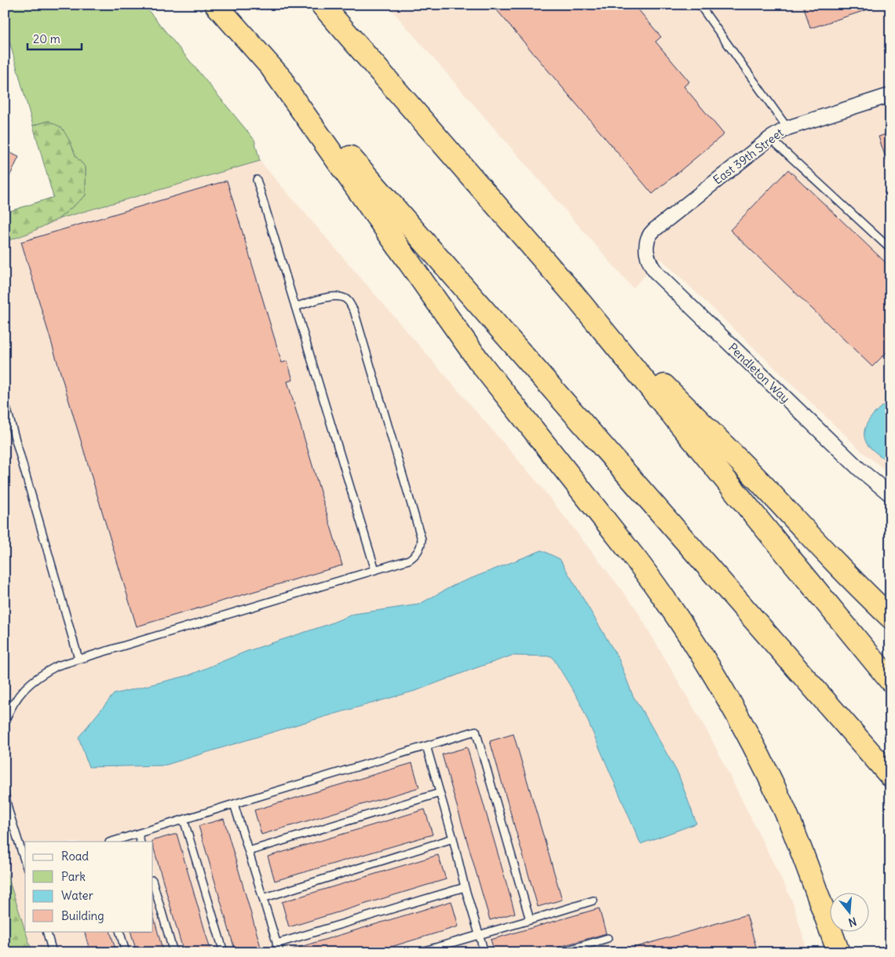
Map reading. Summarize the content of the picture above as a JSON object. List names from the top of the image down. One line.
{"streets":{"street":["East 39th Street","Pendleton Way"]},"crossings":[["East 39th Street","Pendleton Way"]],"legend":["Road","Park","Water","Building"],"scale_bar":"20 m","north":"bottom"}
